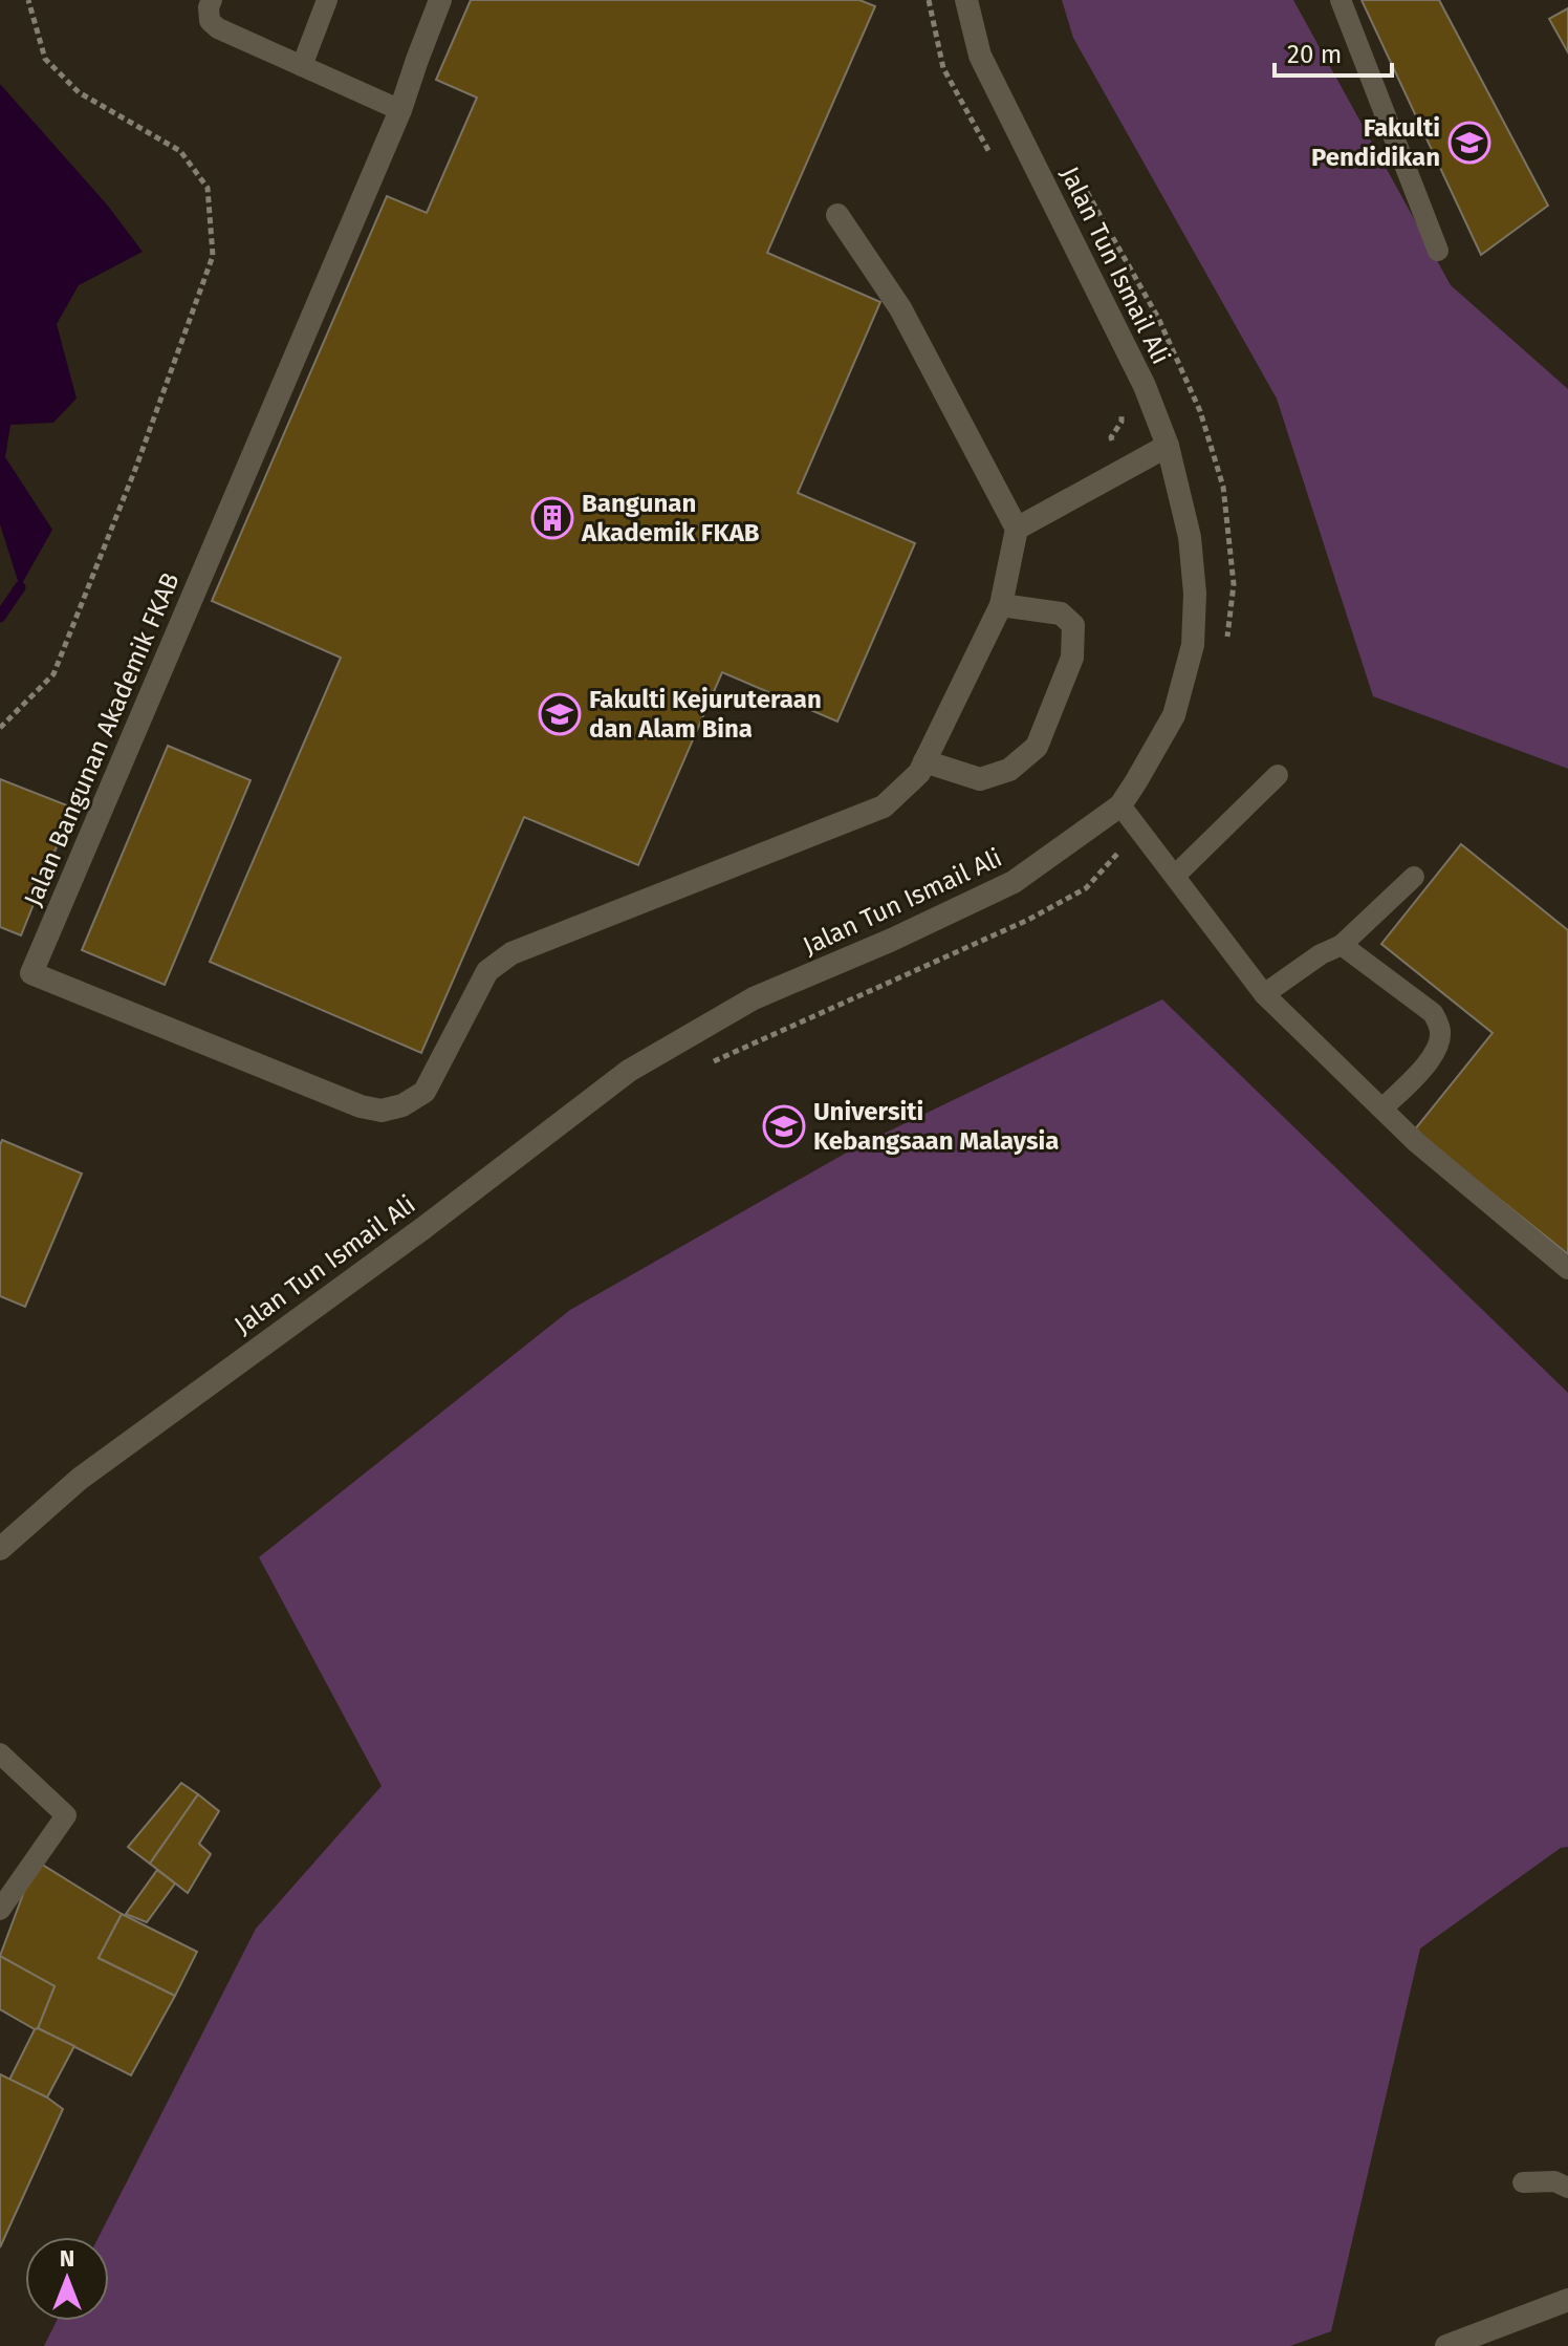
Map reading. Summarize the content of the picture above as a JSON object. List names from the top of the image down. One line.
{"streets":{"street":["Jalan Tun Ismail Ali","Jalan Bangunan Akademik FKAB"]},"places":{"school or university":["Fakulti Pendidikan","Fakulti Kejuruteraan dan Alam Bina","Universiti Kebangsaan Malaysia"],"building":["Bangunan Akademik FKAB"]},"scale_bar":"20 m","north":"top"}
